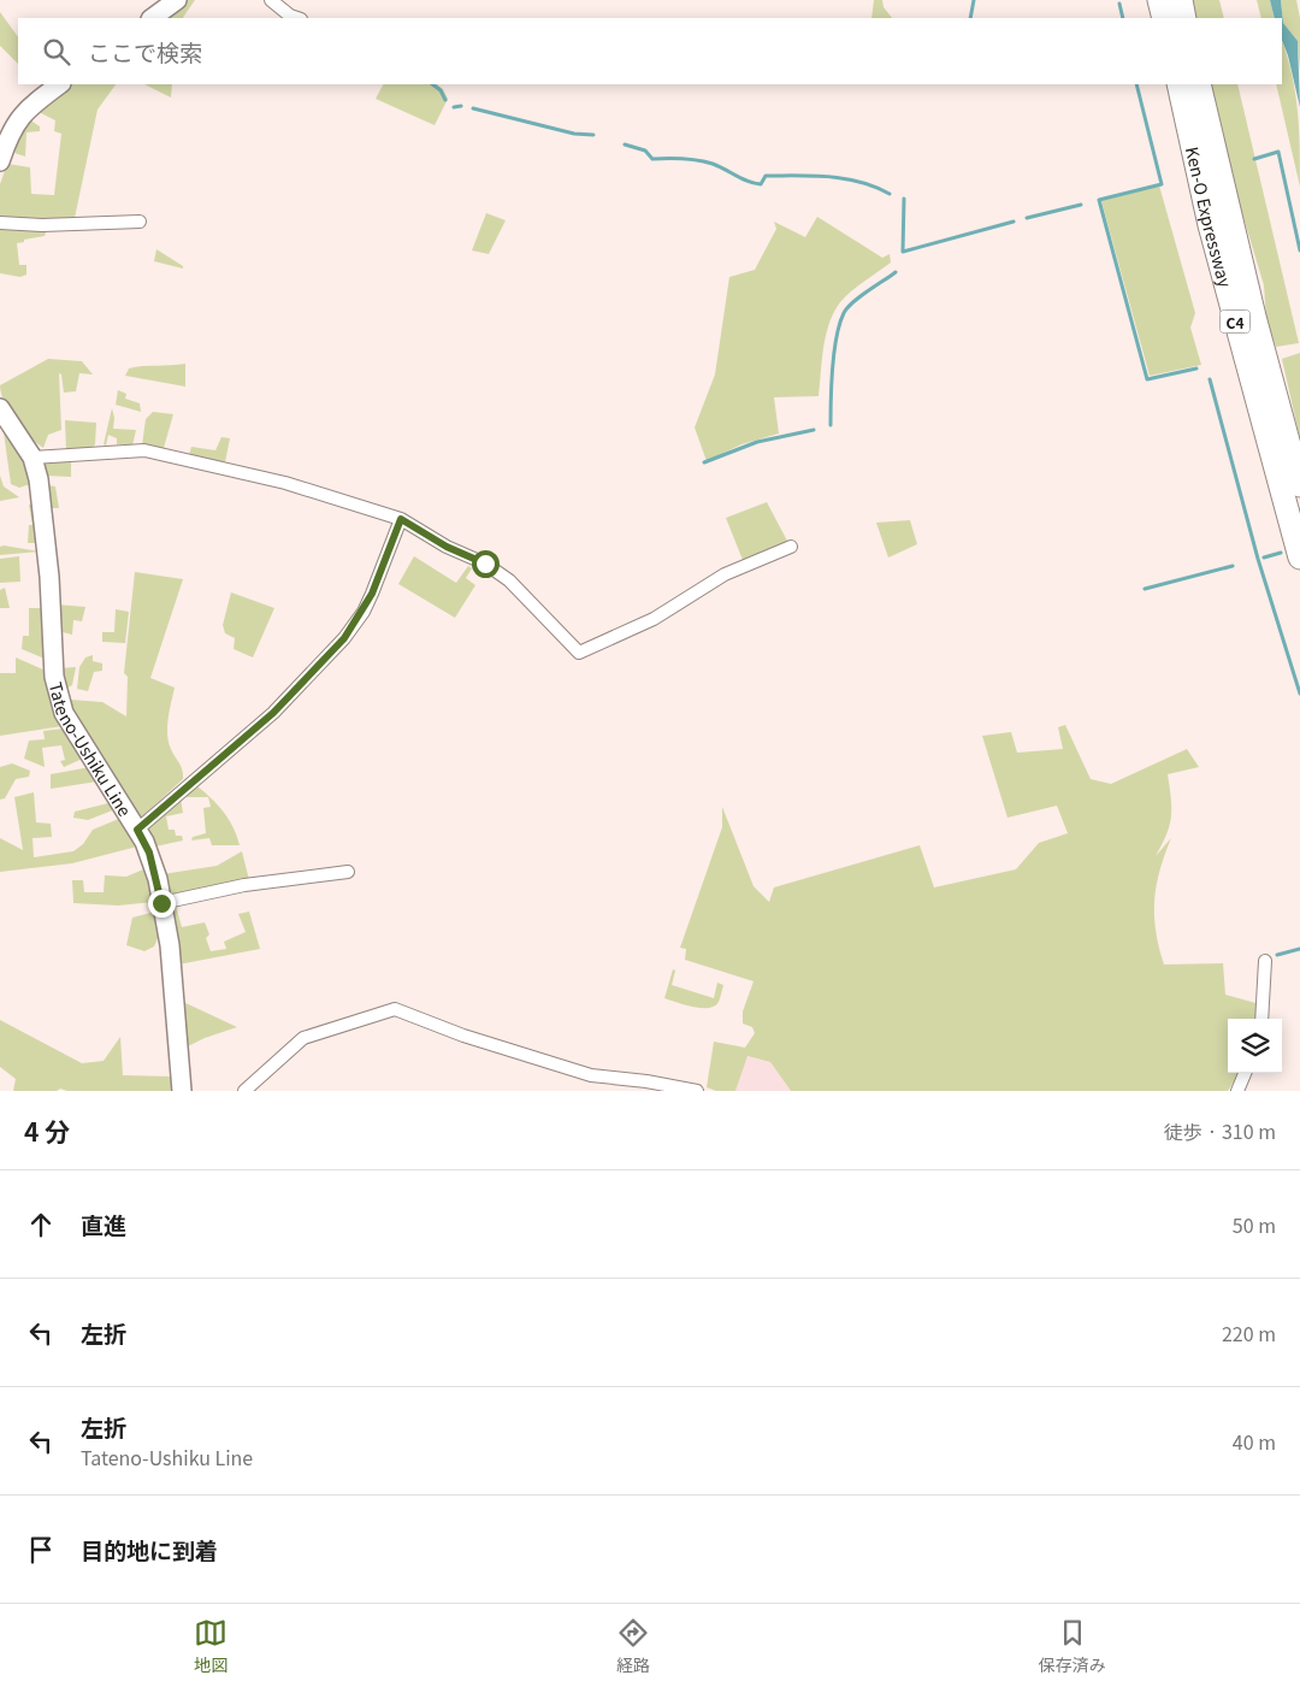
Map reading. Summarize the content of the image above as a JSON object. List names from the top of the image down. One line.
{"streets":{"highway":["Ken-O Expressway","C4"],"main road":["Tateno-Ushiku Line"]},"page":{"search":"ここで検索","heading":["4 分","徒歩 · 310 m"],"list":[["直進","50 m"],["左折","220 m"],["左折","Tateno-Ushiku Line","40 m"],"目的地に到着"],"nav":["地図","経路","保存済み"]}}
